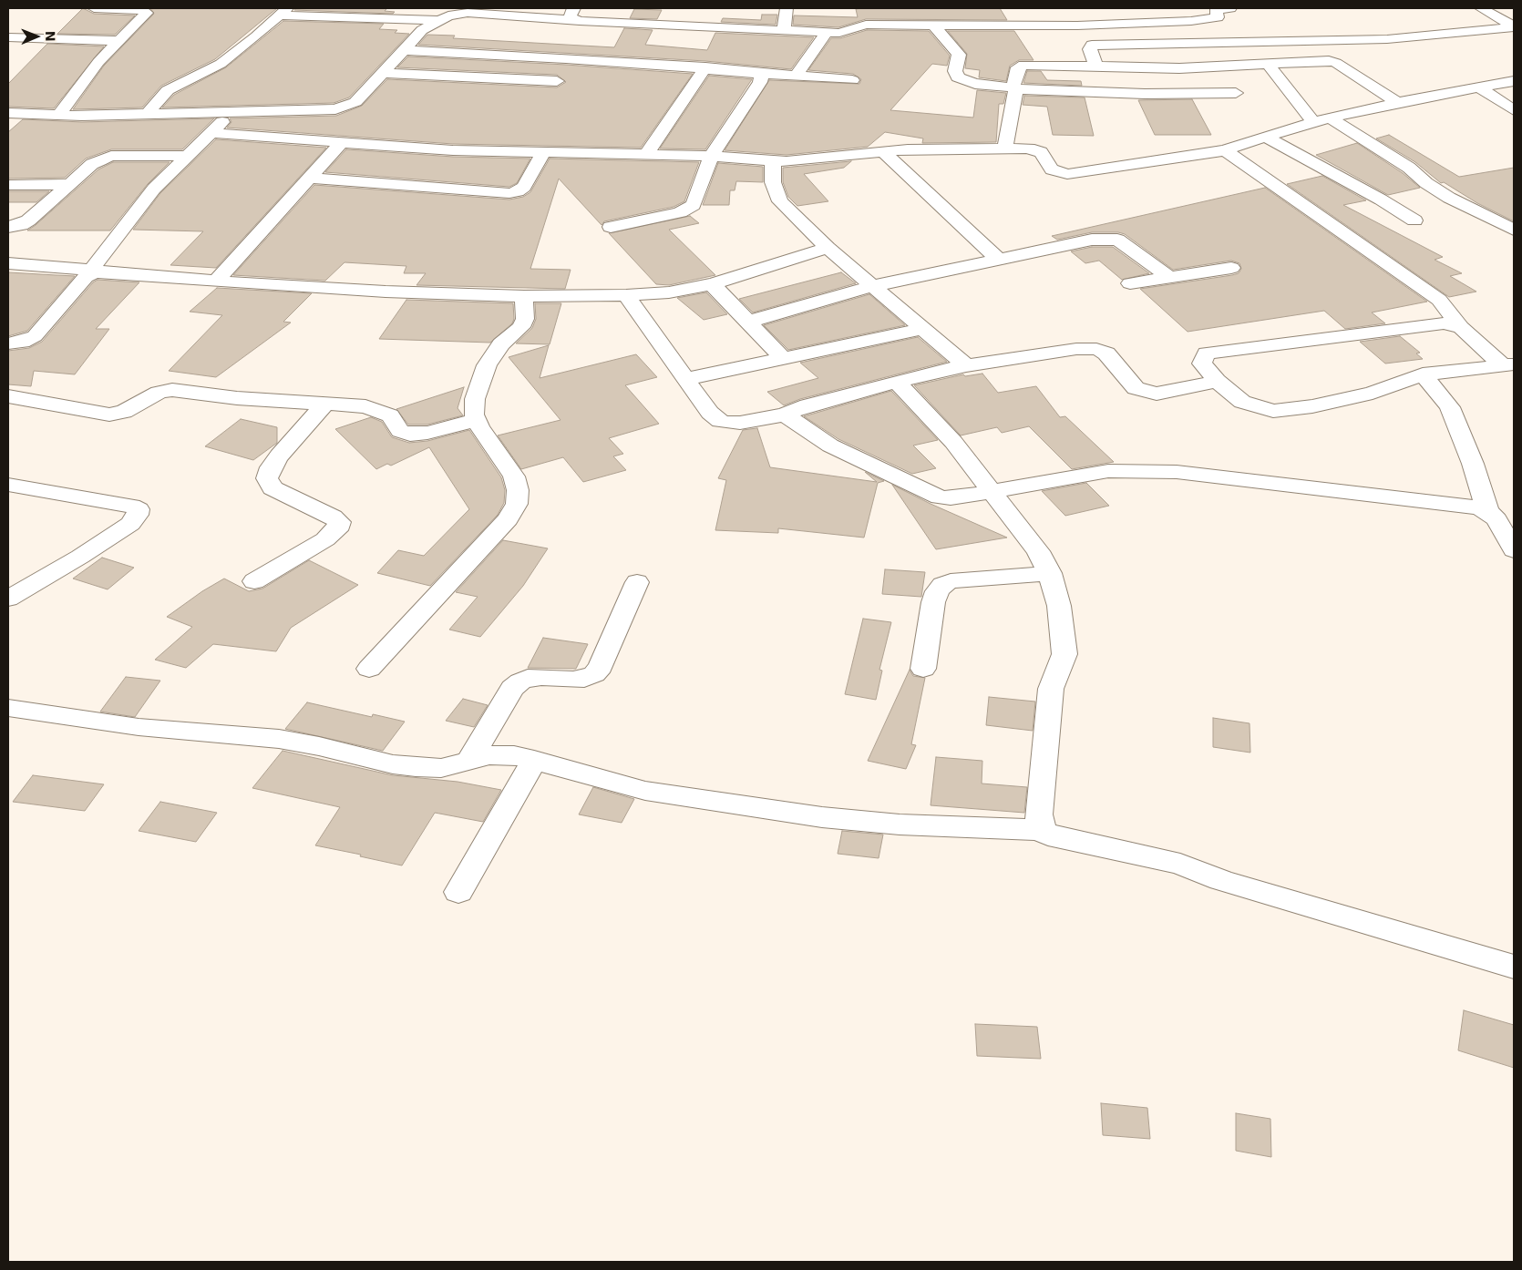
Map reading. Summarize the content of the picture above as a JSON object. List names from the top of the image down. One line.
{"north":"right"}
